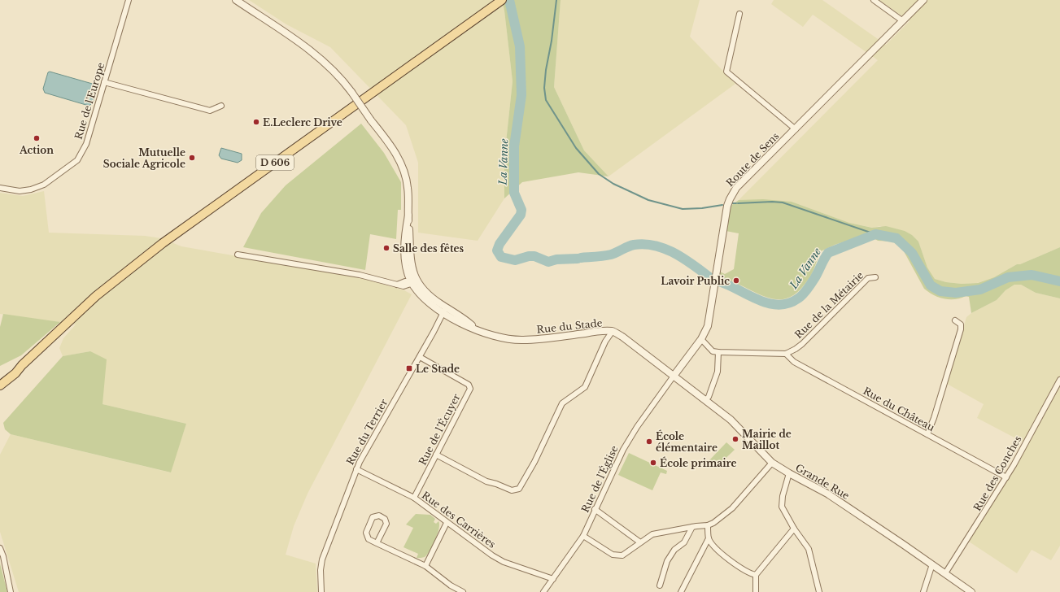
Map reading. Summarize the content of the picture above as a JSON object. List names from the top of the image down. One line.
{"streets":{"main road":["D 606"],"street":["Rue de l'Europe","Route de Sens","Rue de la Métairie","Rue du Stade","Rue du Château","Rue de l’Écuyer","Rue du Terrier","Rue des Conches","Rue de l'Église","Grande Rue","Rue des Carrières"]},"crossings":[["Route de Sens","Rue du Stade"],["Route de Sens","Rue de l'Église"],["Route de Sens","Grande Rue"],["Rue de la Métairie","Rue du Château"],["Rue du Stade","Rue du Terrier"],["Rue du Stade","Rue de l'Église"],["Rue du Stade","Grande Rue"],["Rue du Château","Rue des Conches"],["Rue de l’Écuyer","Rue du Terrier"],["Rue de l’Écuyer","Rue des Carrières"],["Rue du Terrier","Rue des Carrières"],["Rue des Conches","Grande Rue"],["Rue de l'Église","Grande Rue"],["Rue de l'Église","Rue des Carrières"]],"water":["La Vanne"],"places":{"other":["E.Leclerc Drive","Action","Mutuelle Sociale Agricole","Salle des fêtes","Lavoir Public","Mairie de Maillot","École élémentaire","École primaire"],"transit":["Le Stade"]}}
